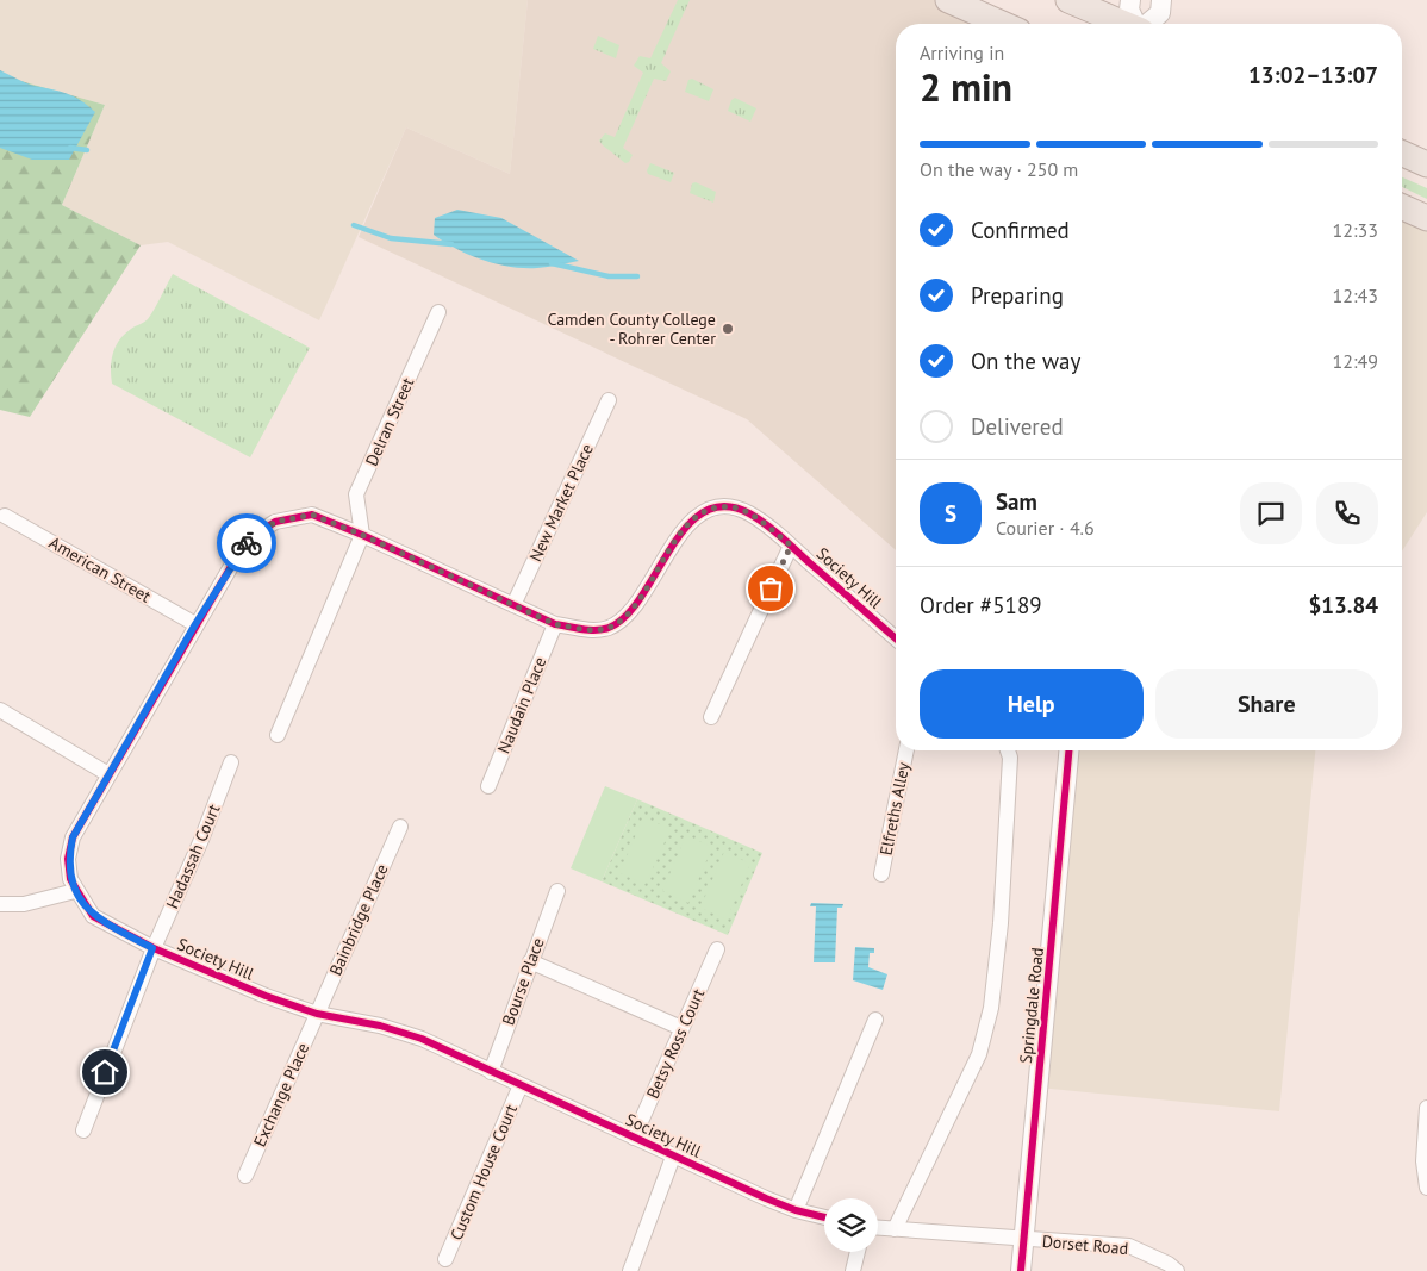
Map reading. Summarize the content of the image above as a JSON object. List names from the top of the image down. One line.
{"streets":{"main road":["Springdale Road"],"street":["Delran Street","New Market Place","American Street","Society Hill","Naudain Place","Elfreths Alley","Hadassah Court","Bainbridge Place","Bourse Place","Betsy Ross Court","Exchange Place","Custom House Court","Dorset Road"]},"crossings":[["Delran Street","Society Hill"],["New Market Place","Society Hill"],["American Street","Society Hill"],["Society Hill","Naudain Place"],["Society Hill","Hadassah Court"],["Society Hill","Bainbridge Place"],["Society Hill","Bourse Place"],["Society Hill","Betsy Ross Court"],["Society Hill","Exchange Place"],["Society Hill","Custom House Court"],["Bainbridge Place","Exchange Place"],["Springdale Road","Dorset Road"]],"places":["Camden County College - Rohrer Center"],"page":{"heading":["2 min","Arriving in","13:02–13:07"],"panel":["Sam","Courier · 4.6","Order #5189","$13.84"],"bar":"On the way · 250 m","list":[["Confirmed","12:33"],["Preparing","12:43"],["On the way","12:49"],"Delivered"],"round":"S","buttons":["Help","Share"]}}
